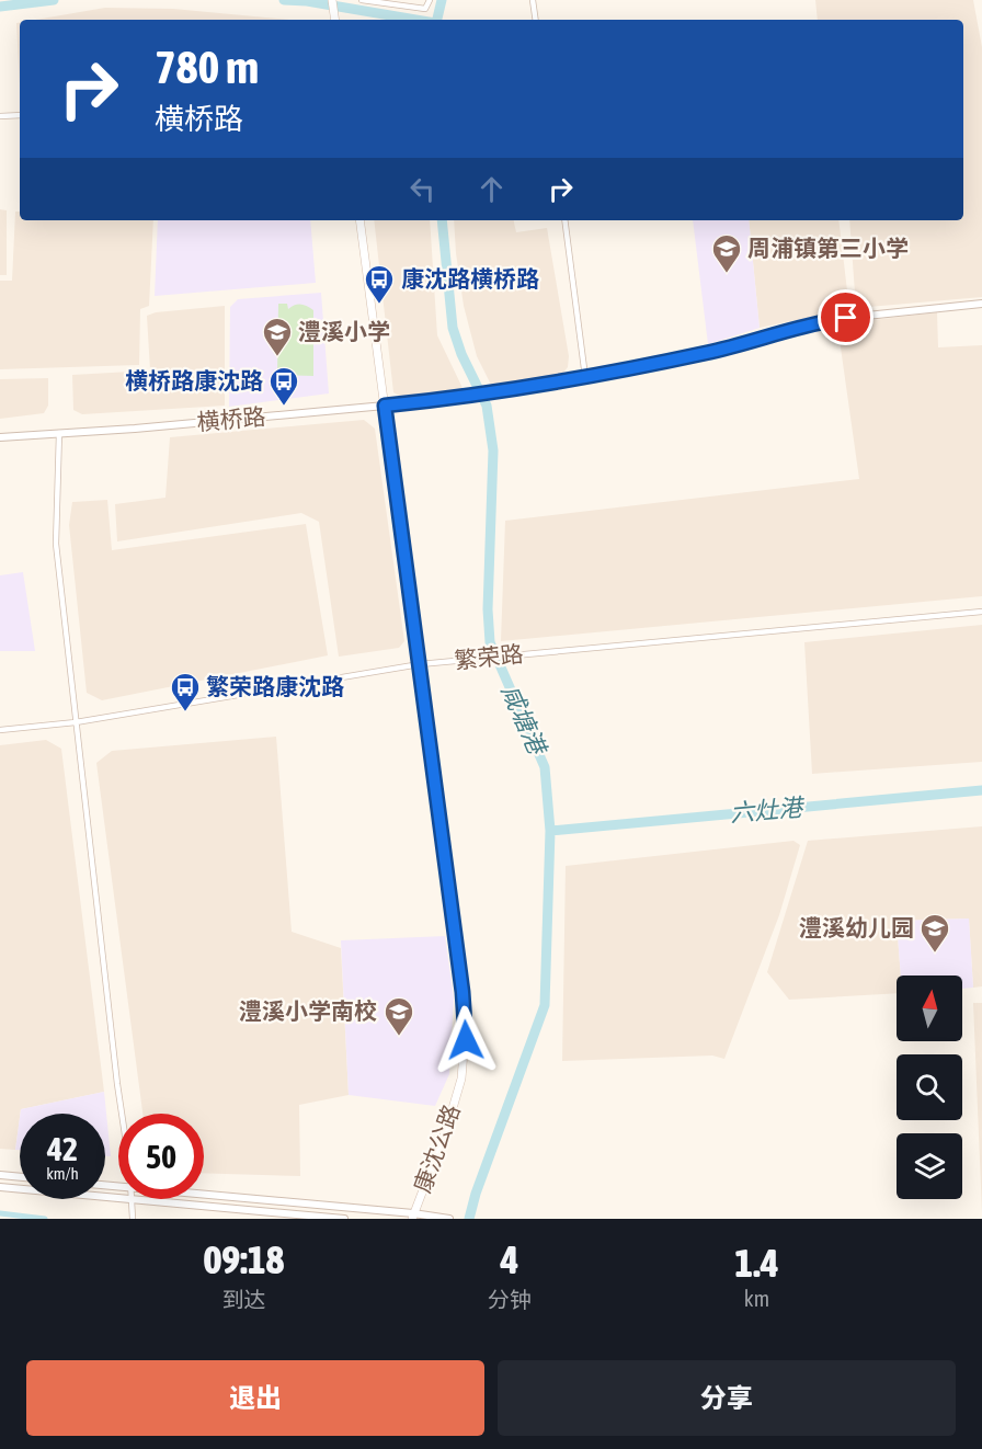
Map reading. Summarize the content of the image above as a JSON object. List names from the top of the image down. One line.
{"streets":{"main road":["康沈公路"],"street":["横桥路","繁荣路"]},"crossings":[["横桥路","康沈公路"],["繁荣路","康沈公路"]],"water":["咸塘港","六灶港"],"places":{"school or university":["周浦镇第三小学","澧溪小学","澧溪幼儿园","澧溪小学南校"],"bus stop":["康沈路横桥路","横桥路康沈路","繁荣路康沈路"]},"north":"top","page":{"turn":["780 m","横桥路"],"speed":"42 km/h","limit":"50","eta":["09:18","到达","4","分钟","1.4","km"],"buttons":["退出","分享"]}}
